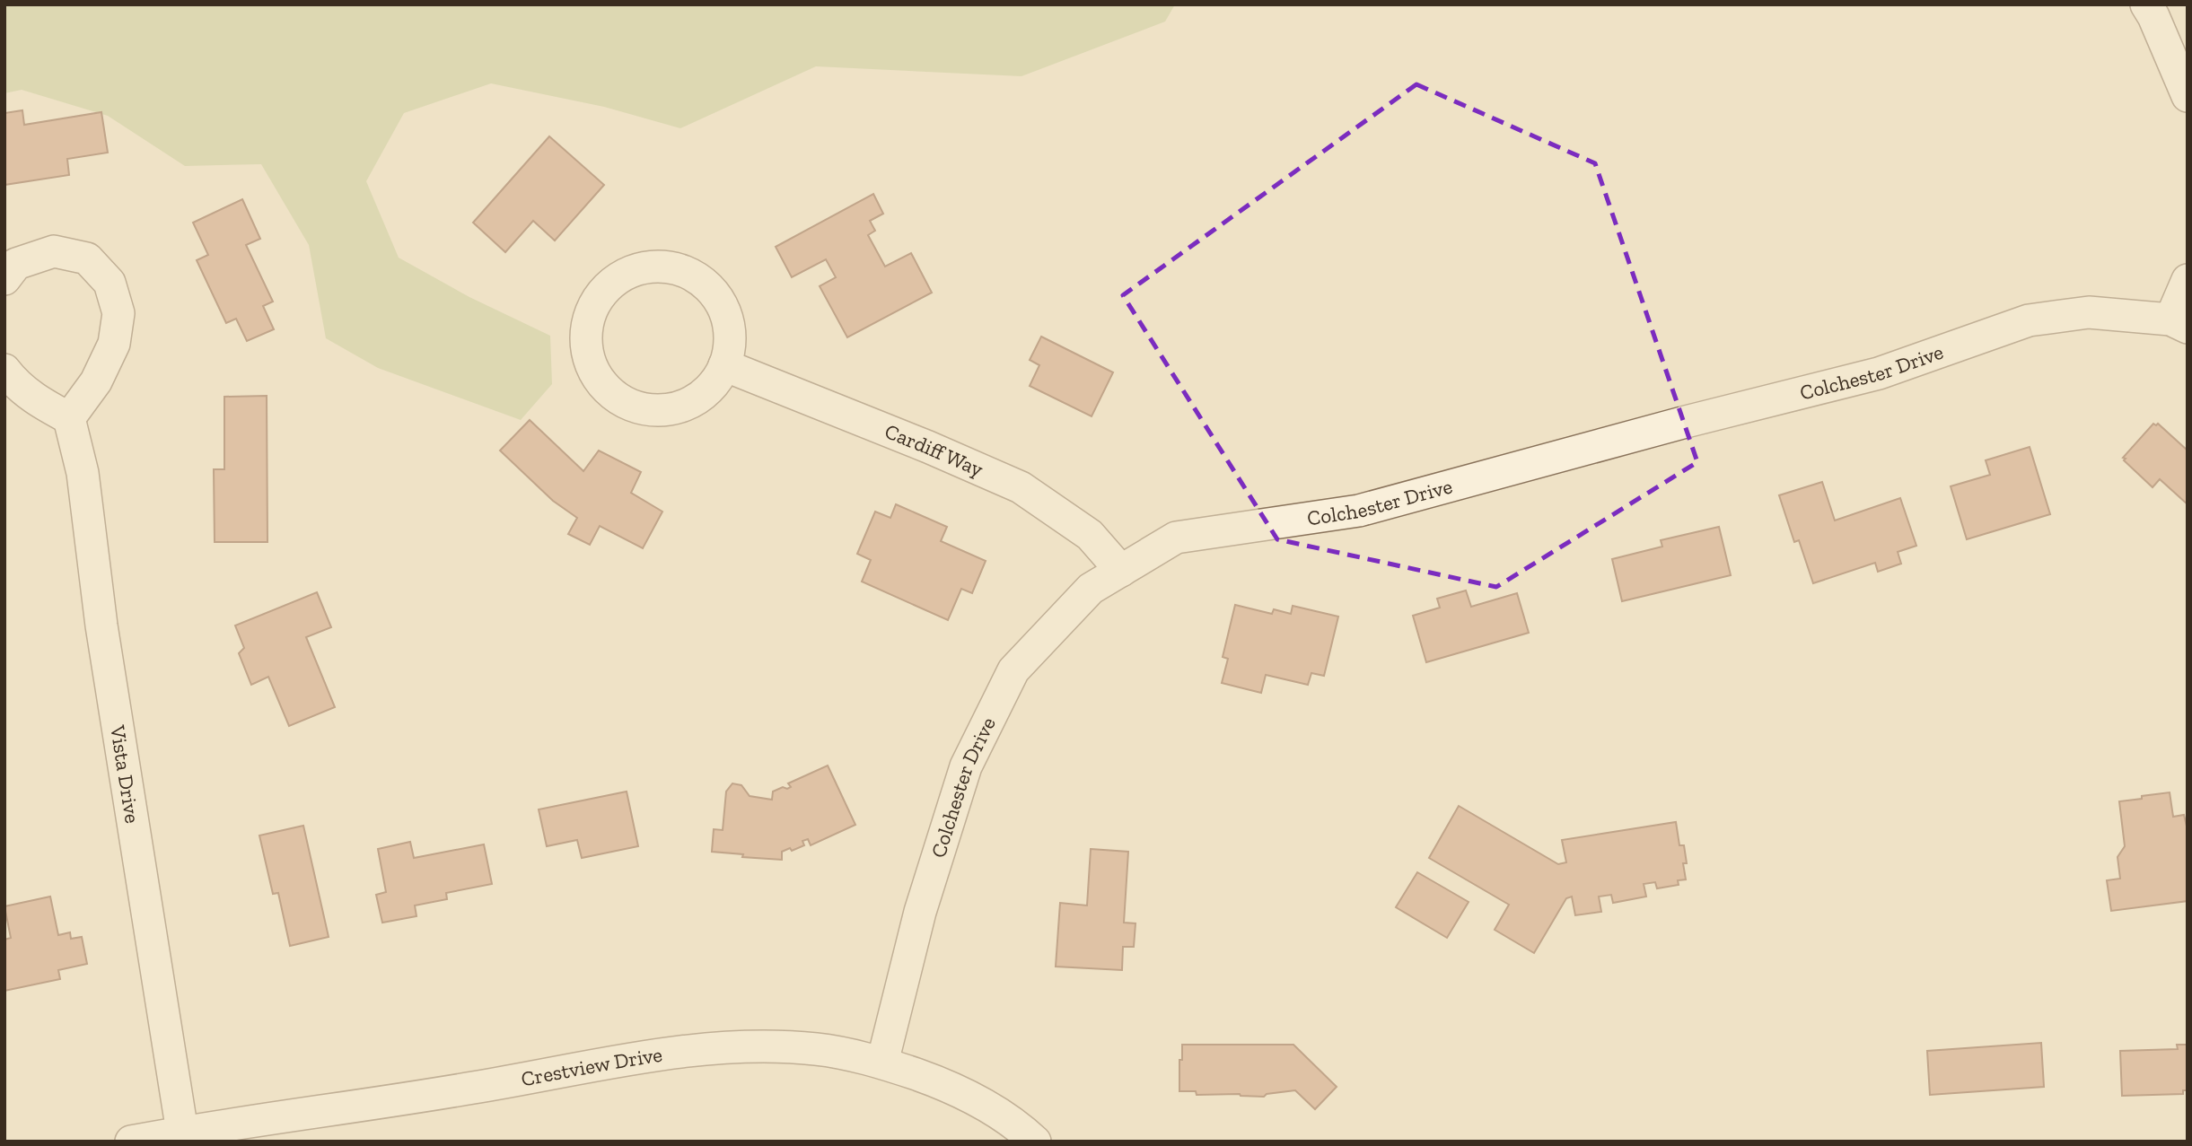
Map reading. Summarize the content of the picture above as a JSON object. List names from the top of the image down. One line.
{"streets":{"street":["Colchester Drive","Cardiff Way","Vista Drive","Crestview Drive"]},"crossings":[["Colchester Drive","Cardiff Way"],["Colchester Drive","Crestview Drive"],["Vista Drive","Crestview Drive"]]}
